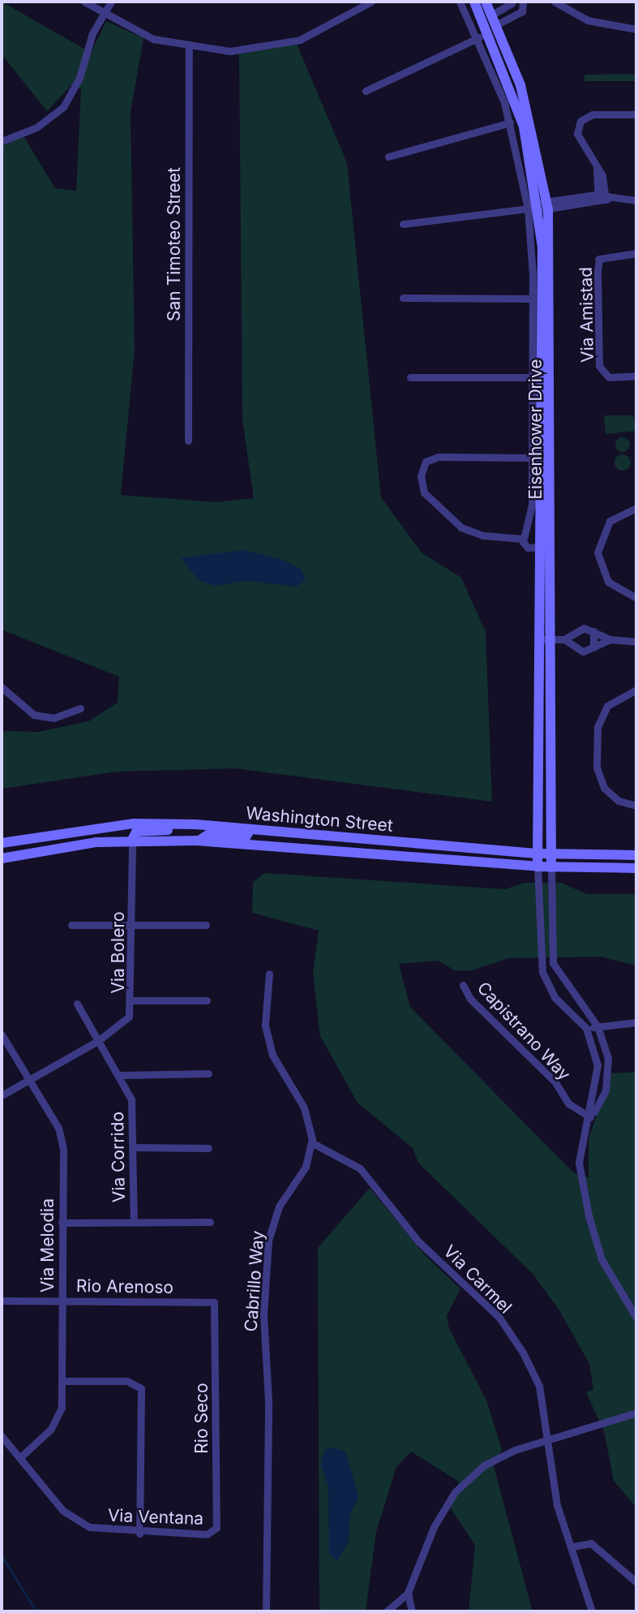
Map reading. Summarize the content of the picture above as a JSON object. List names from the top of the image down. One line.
{"streets":{"main road":["Eisenhower Drive","Washington Street"],"street":["San Timoteo Street","Via Amistad","Via Bolero","Capistrano Way","Via Corrido","Via Melodia","Via Carmel","Cabrillo Way","Rio Arenoso","Rio Seco","Via Ventana"]},"crossings":[["Eisenhower Drive","Washington Street"],["Washington Street","Via Bolero"],["Via Bolero","Via Corrido"],["Via Bolero","Via Melodia"],["Via Melodia","Rio Arenoso"],["Via Melodia","Via Ventana"],["Via Carmel","Cabrillo Way"],["Rio Arenoso","Rio Seco"],["Rio Seco","Via Ventana"]]}
